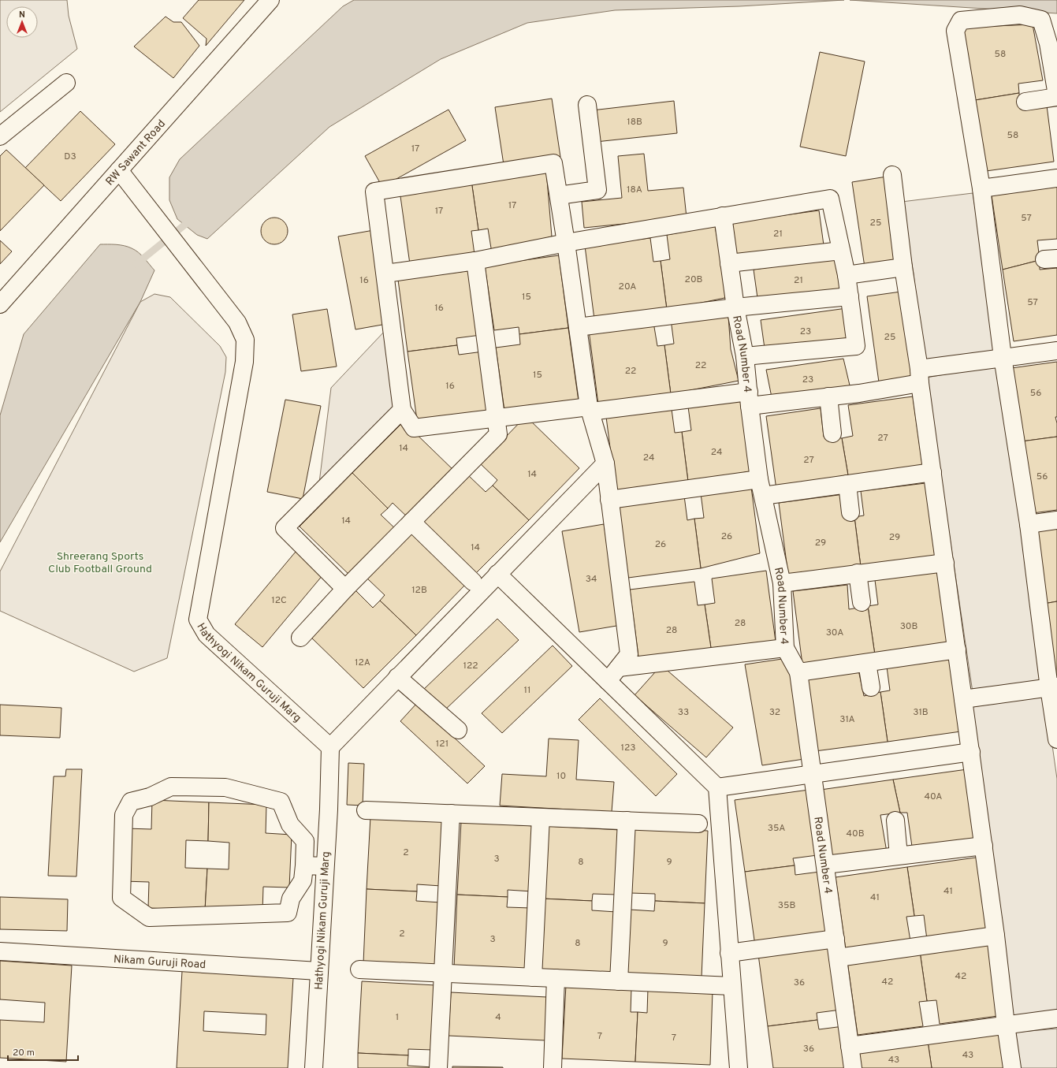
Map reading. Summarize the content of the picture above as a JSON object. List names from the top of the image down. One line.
{"streets":{"street":["RW Sawant Road","Road Number 4","Hathyogi Nikam Guruji Marg","Nikam Guruji Road"]},"crossings":[["RW Sawant Road","Hathyogi Nikam Guruji Marg"],["Hathyogi Nikam Guruji Marg","Nikam Guruji Road"]],"parks":["Shreerang Sports Club Football Ground"],"house_numbers":["58","18B","58","17","D3","18A","17","17","57","25","21","20B","16","21","20A","15","57","16","23","25","22","22","15","23","16","56","27","14","24","24","27","14","56","14","26","29","29","26","14","34","12B","12C","28","30B","28","30A","12A","122","11","33","32","31B","31A","121","123","10","40A","35A","40B","2","3","8","9","41","41","35B","2","3","8","9","42","42","36","1","4","7","7","36","43","43"],"scale_bar":"20 m","north":"top"}
